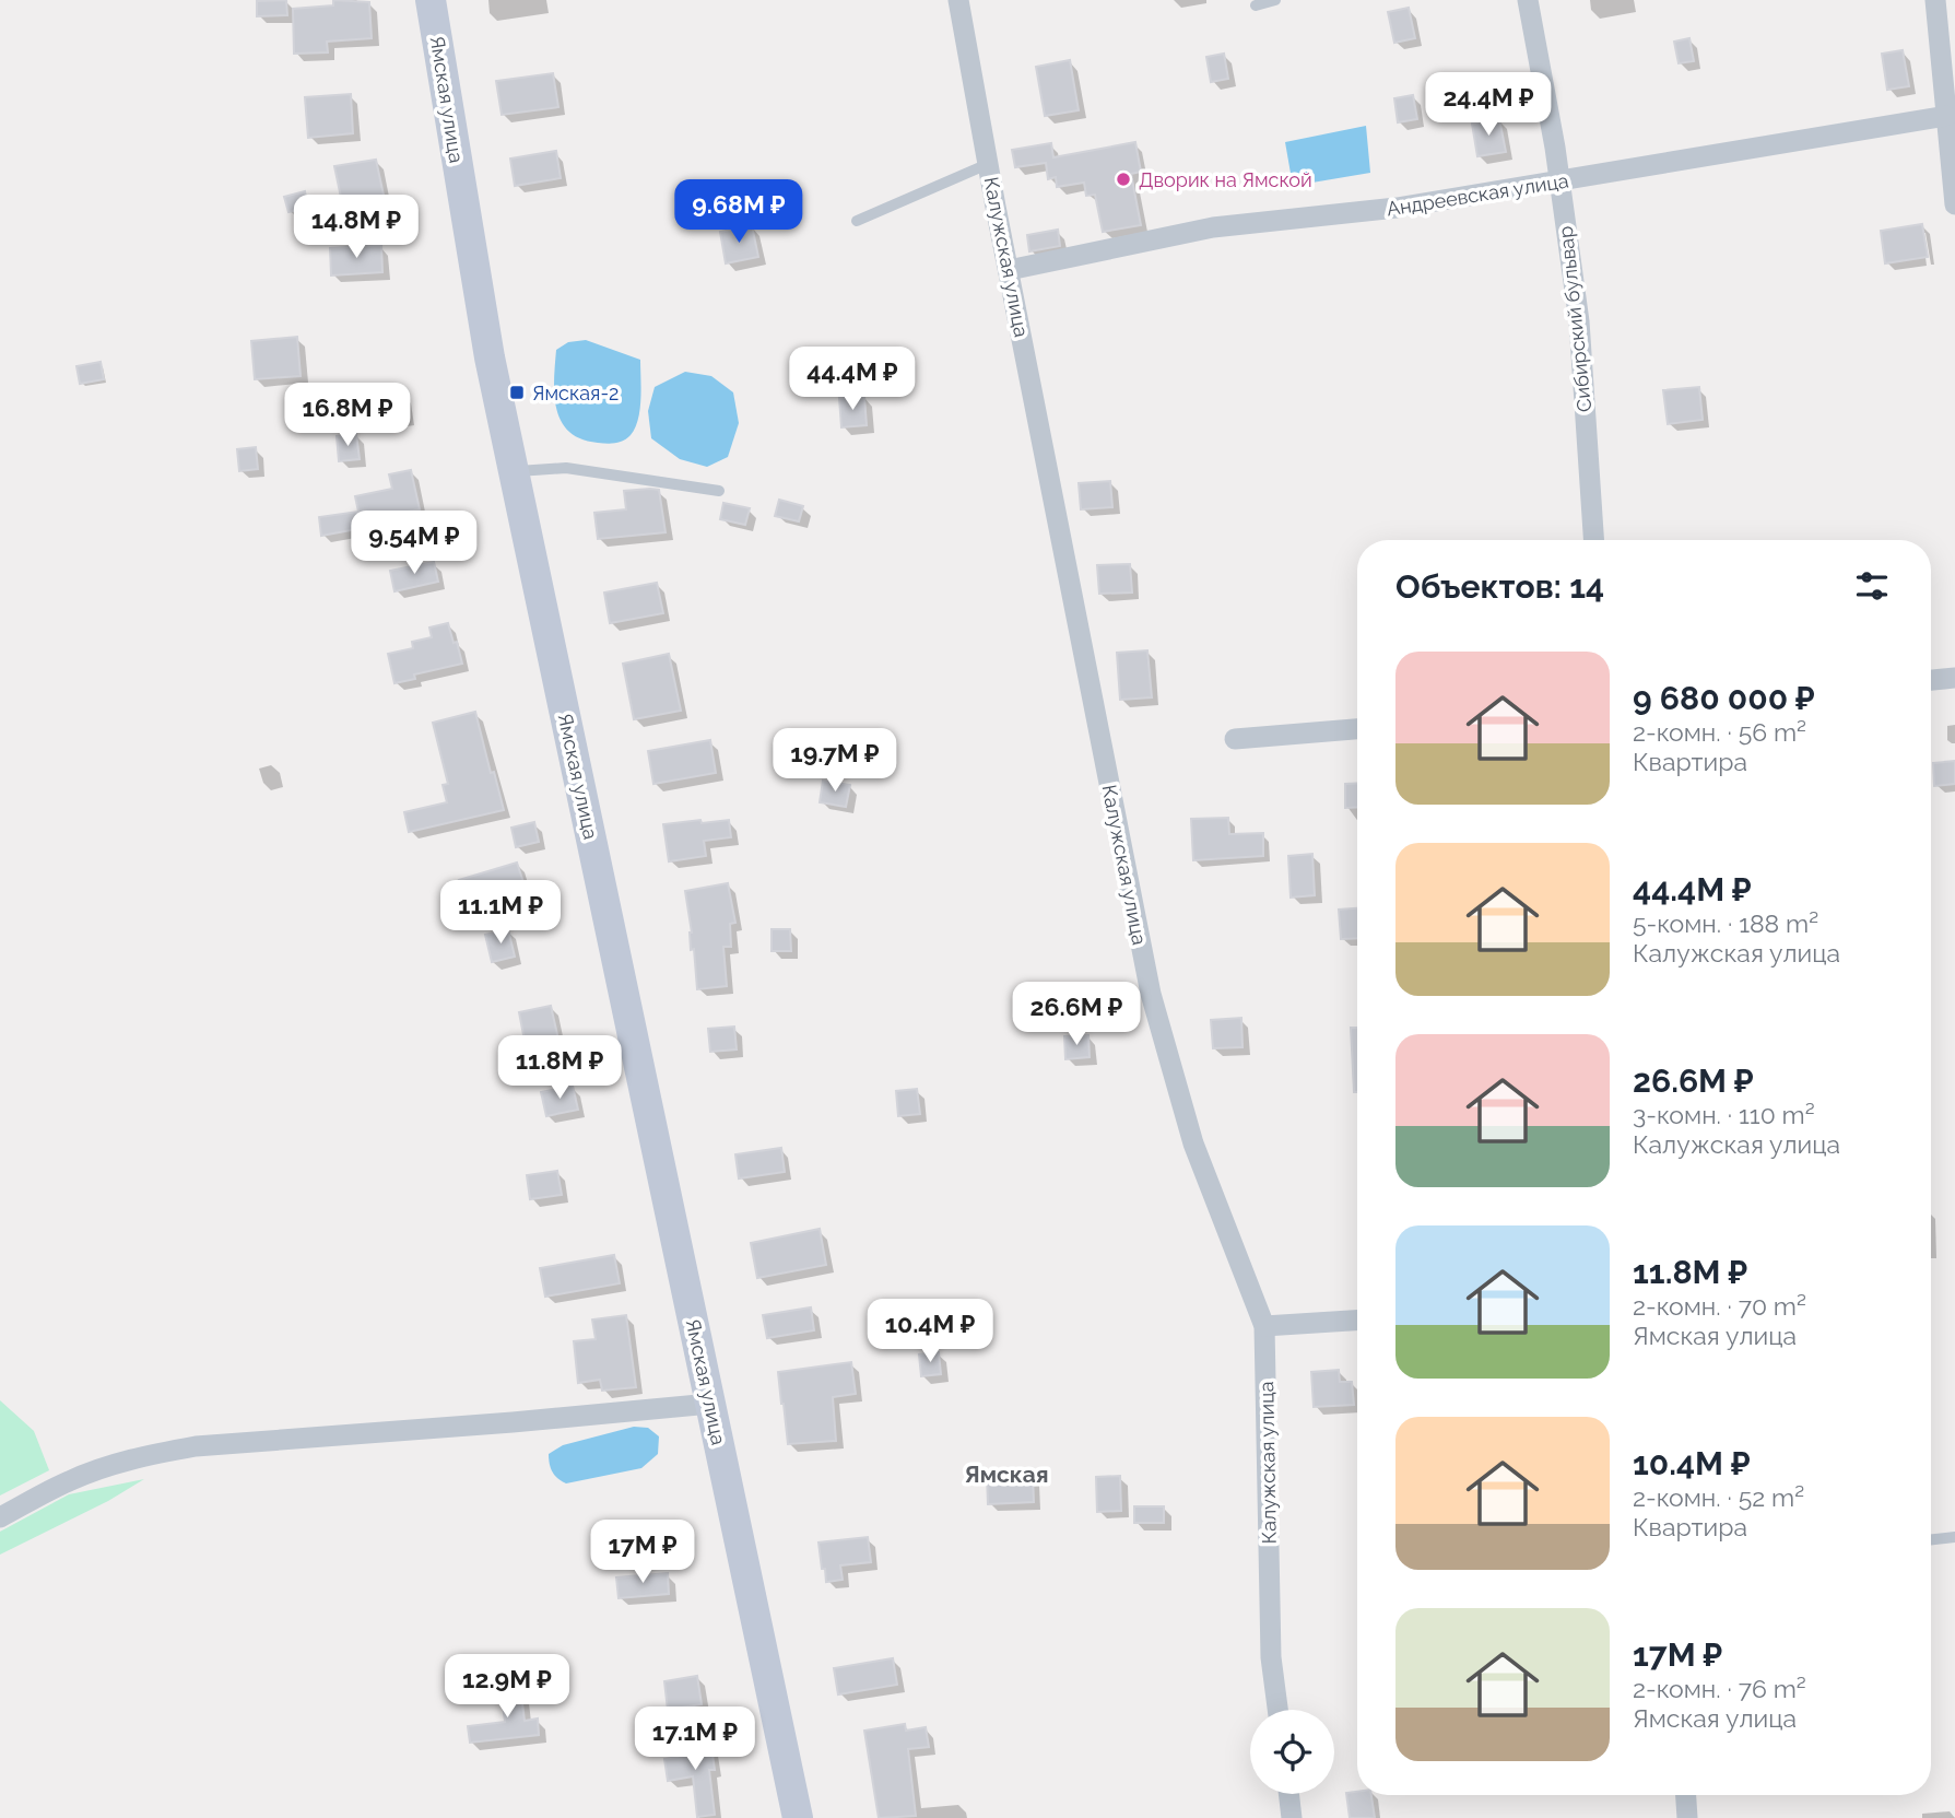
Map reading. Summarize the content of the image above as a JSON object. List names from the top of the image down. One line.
{"streets":{"main road":["Ямская улица"],"street":["Андреевская улица","Калужская улица","Сибирский бульвар"]},"crossings":[["Андреевская улица","Калужская улица"],["Андреевская улица","Сибирский бульвар"]],"districts":["Ямская"],"places":{"other":["Дворик на Ямской"],"transit":["Ямская-2"]},"page":{"price":["24.4M ₽","9.68M ₽","14.8M ₽","44.4M ₽","16.8M ₽","9.54M ₽","19.7M ₽","11.1M ₽","26.6M ₽","11.8M ₽","10.4M ₽","17M ₽","12.9M ₽","17.1M ₽"],"heading":"Объектов: 14","list":[{"name":"9 680 000 ₽","note":"2-комн. · 56 m² · Квартира"},{"name":"44.4M ₽","note":"5-комн. · 188 m² · Калужская улица"},{"name":"26.6M ₽","note":"3-комн. · 110 m² · Калужская улица"},{"name":"11.8M ₽","note":"2-комн. · 70 m² · Ямская улица"},{"name":"10.4M ₽","note":"2-комн. · 52 m² · Квартира"},{"name":"17M ₽","note":"2-комн. · 76 m² · Ямская улица"}]}}
